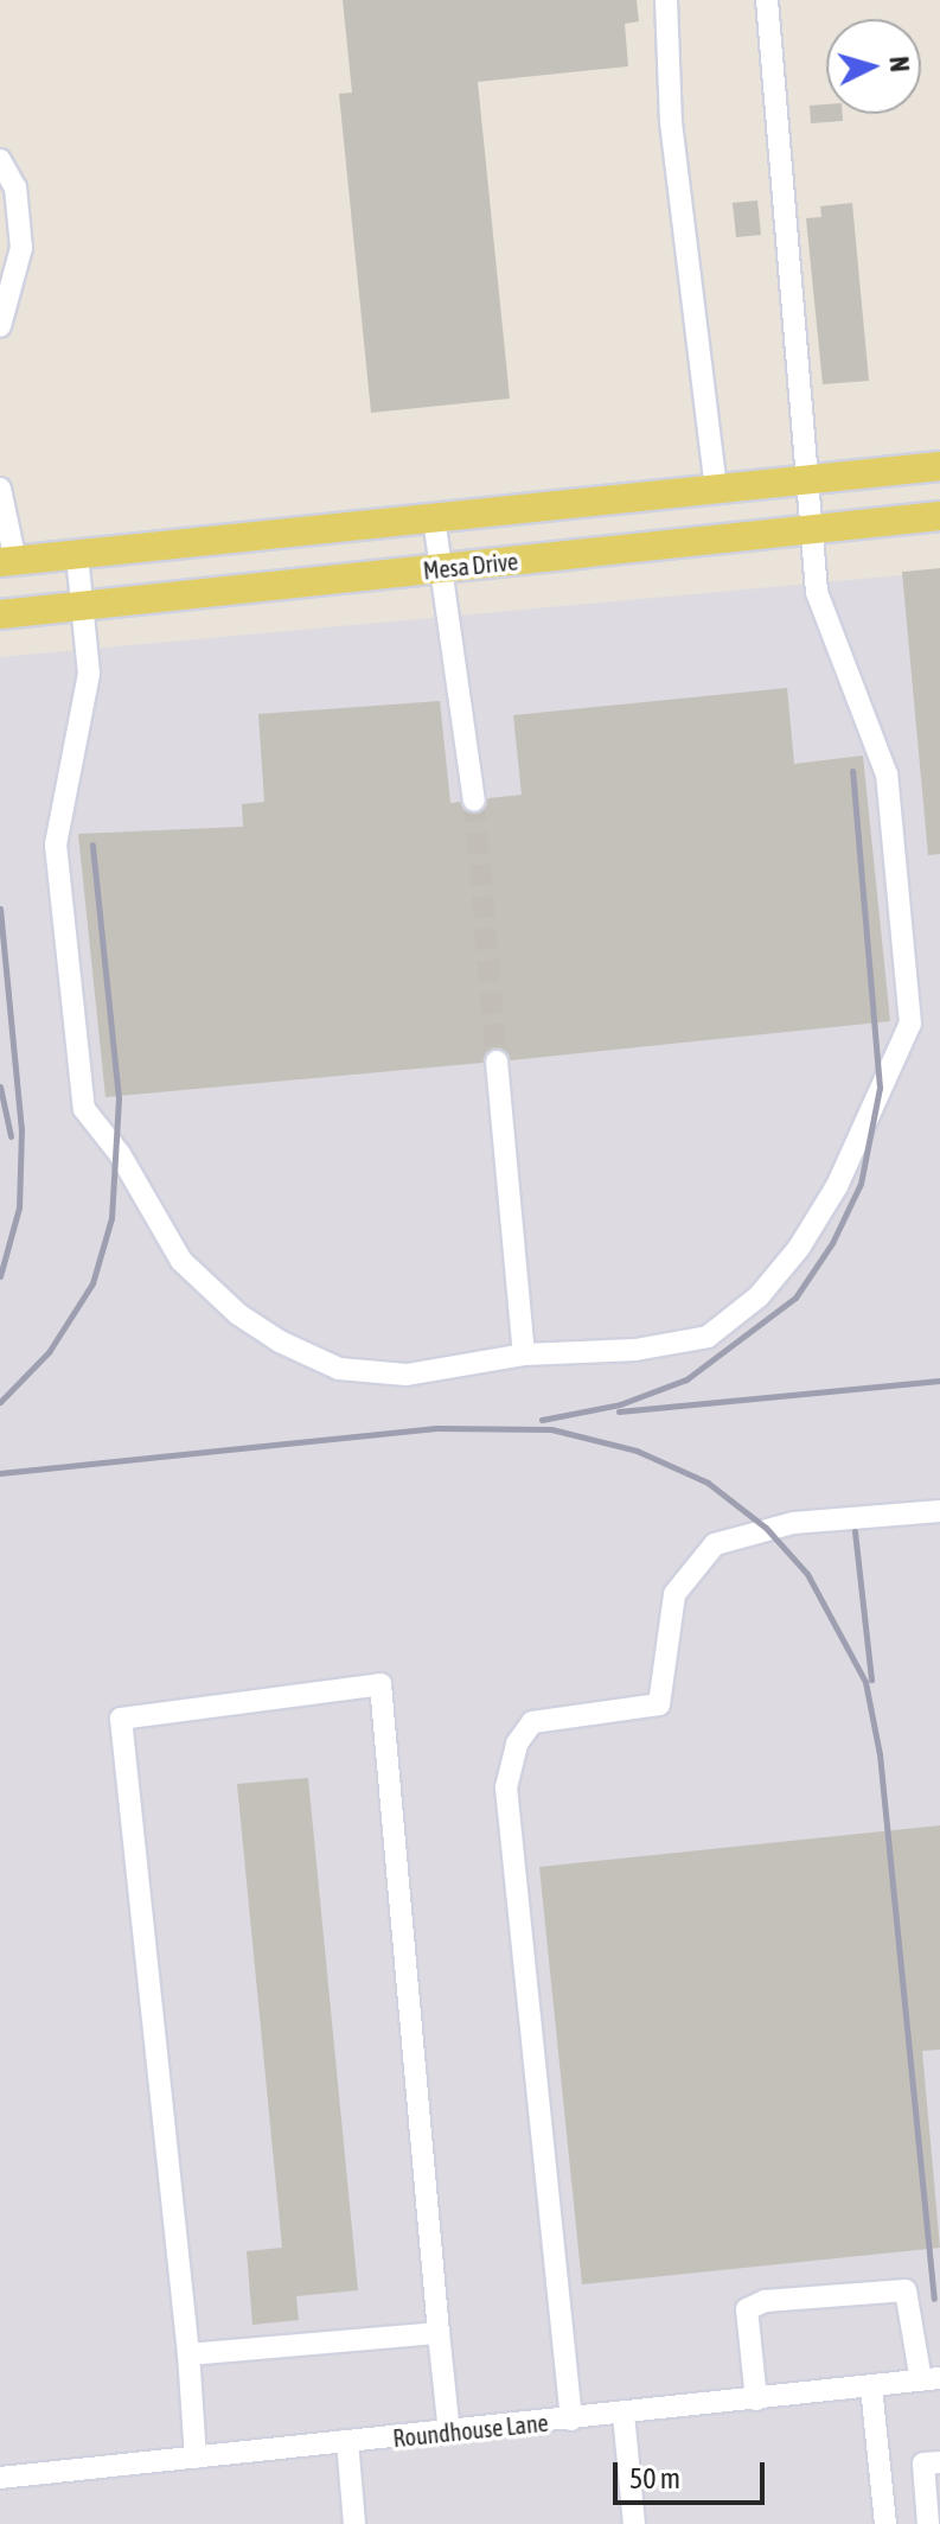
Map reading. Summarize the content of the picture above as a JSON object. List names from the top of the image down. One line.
{"streets":{"main road":["Mesa Drive"],"street":["Roundhouse Lane"]},"scale_bar":"50 m","north":"right"}
